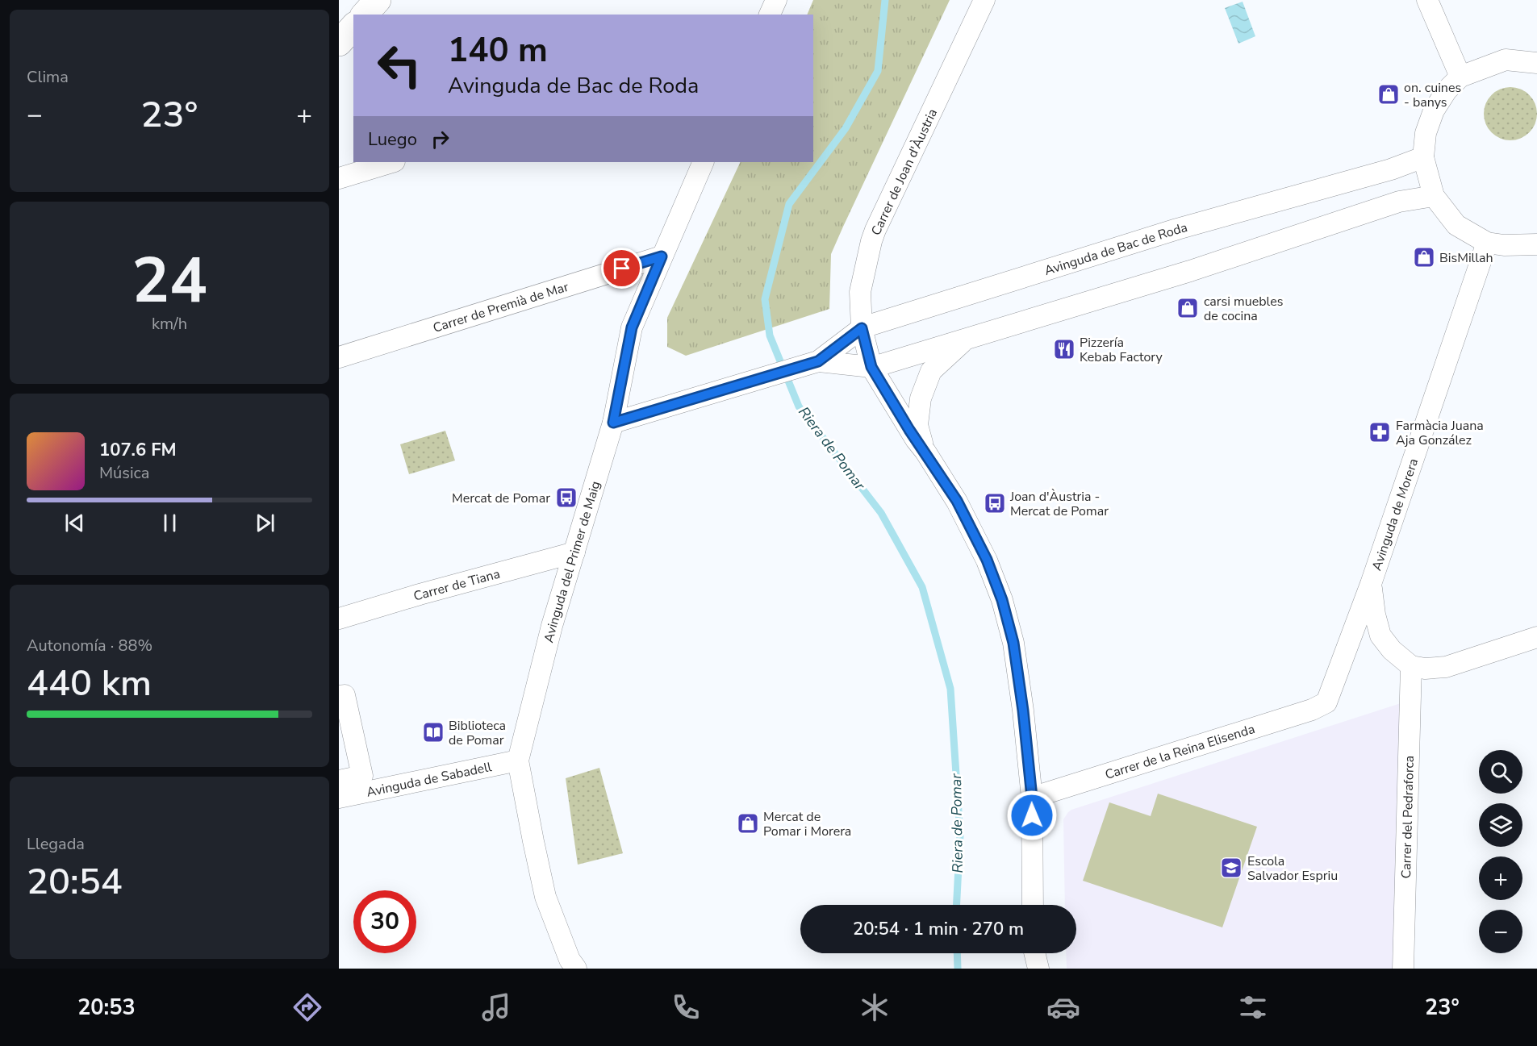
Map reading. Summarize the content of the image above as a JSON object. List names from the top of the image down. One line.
{"streets":{"street":["Carrer de Joan d'Àustria","Avinguda de Bac de Roda","Carrer de Premià de Mar","Avinguda de Morera","Avinguda del Primer de Maig","Carrer de Tiana","Carrer de la Reina Elisenda","Avinguda de Sabadell","Carrer del Pedraforca"]},"crossings":[["Carrer de Joan d'Àustria","Avinguda de Bac de Roda"],["Carrer de Joan d'Àustria","Carrer de la Reina Elisenda"],["Avinguda de Bac de Roda","Avinguda del Primer de Maig"],["Carrer de Premià de Mar","Avinguda del Primer de Maig"],["Avinguda de Morera","Carrer de la Reina Elisenda"],["Avinguda del Primer de Maig","Carrer de Tiana"],["Avinguda del Primer de Maig","Avinguda de Sabadell"]],"water":["Riera de Pomar"],"places":{"shop":["on. cuines - banys","BisMillah","carsi muebles de cocina","Mercat de Pomar i Morera"],"restaurant":["Pizzería Kebab Factory"],"pharmacy":["Farmàcia Juana Aja González"],"bus stop":["Mercat de Pomar","Joan d'Àustria - Mercat de Pomar"],"library":["Biblioteca de Pomar"],"school or university":["Escola Salvador Espriu"]},"page":{"tile":["Clima",["24","km/h"],["Autonomía · 88%","440 km"],["Llegada","20:54"]],"turn":["140 m","Avinguda de Bac de Roda"],"heat":["−","23°","+"],"then":"Luego","song":["107.6 FM","Música"],"map_buttons":["+","−"],"limit":"30","trip":"20:54 · 1 min · 270 m","tabs":["20:53","23°"]}}
